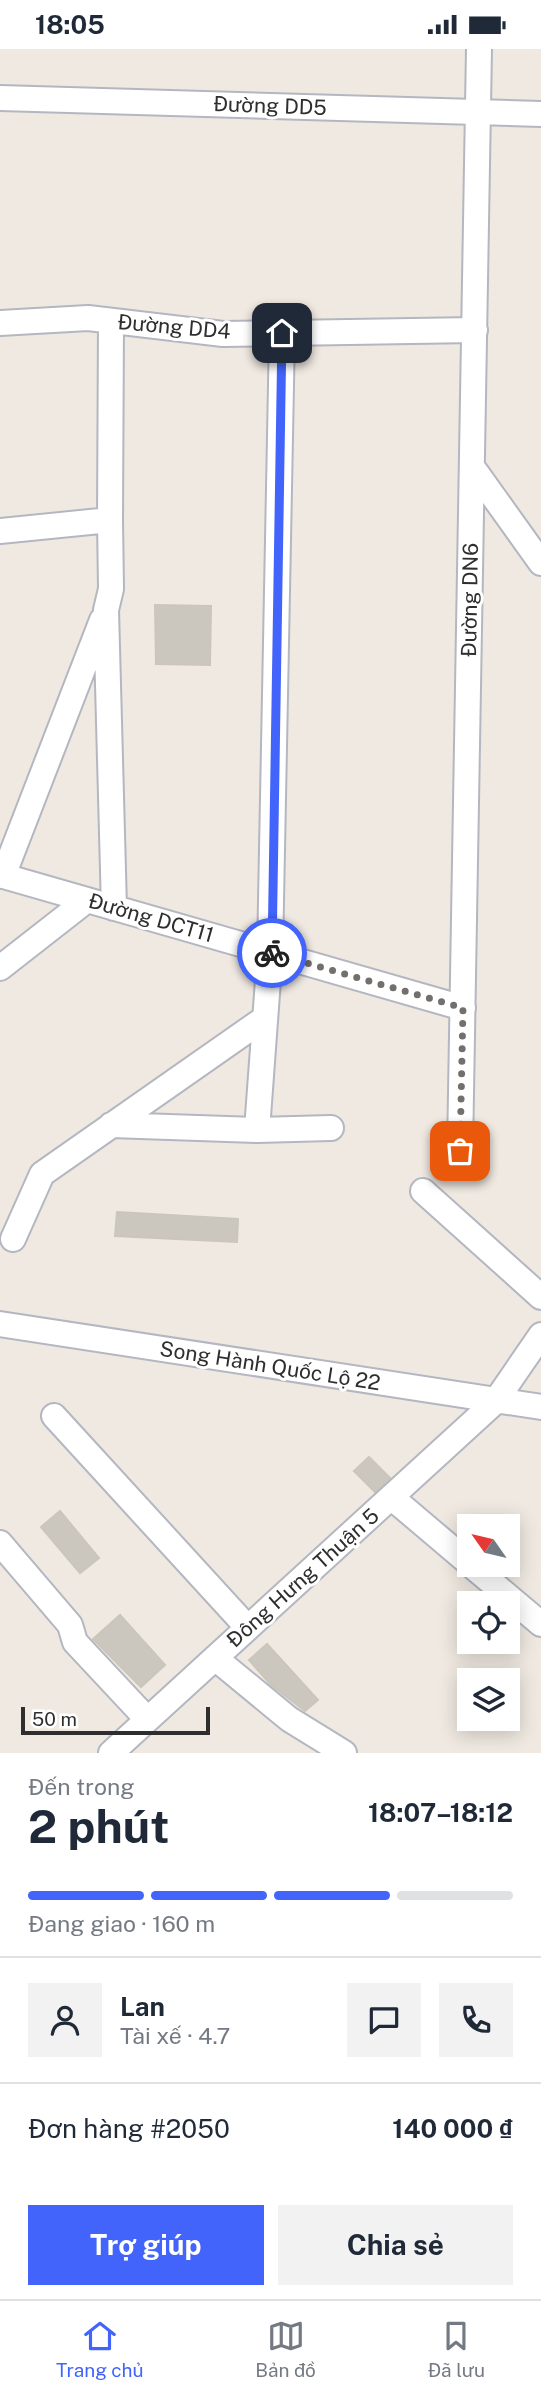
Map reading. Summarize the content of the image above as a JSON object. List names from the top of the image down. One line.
{"streets":{"street":["Đường DD5","Đường DD4","Đường DN6","Đường DCT11","Song Hành Quốc Lộ 22","Đông Hưng Thuận 5"]},"crossings":[["Đường DD5","Đường DN6"],["Đường DD4","Đường DN6"],["Đường DN6","Đường DCT11"],["Song Hành Quốc Lộ 22","Đông Hưng Thuận 5"]],"scale_bar":"50 m","north":"top left","page":{"status":"18:05","scale":"50 m","heading":["2 phút","Đến trong","18:07–18:12"],"panel":["Lan","Tài xế · 4.7","Đơn hàng #2050","140 000 ₫"],"bar":"Đang giao · 160 m","buttons":["Trợ giúp","Chia sẻ"],"tabs":["Trang chủ","Bản đồ","Đã lưu"]}}
